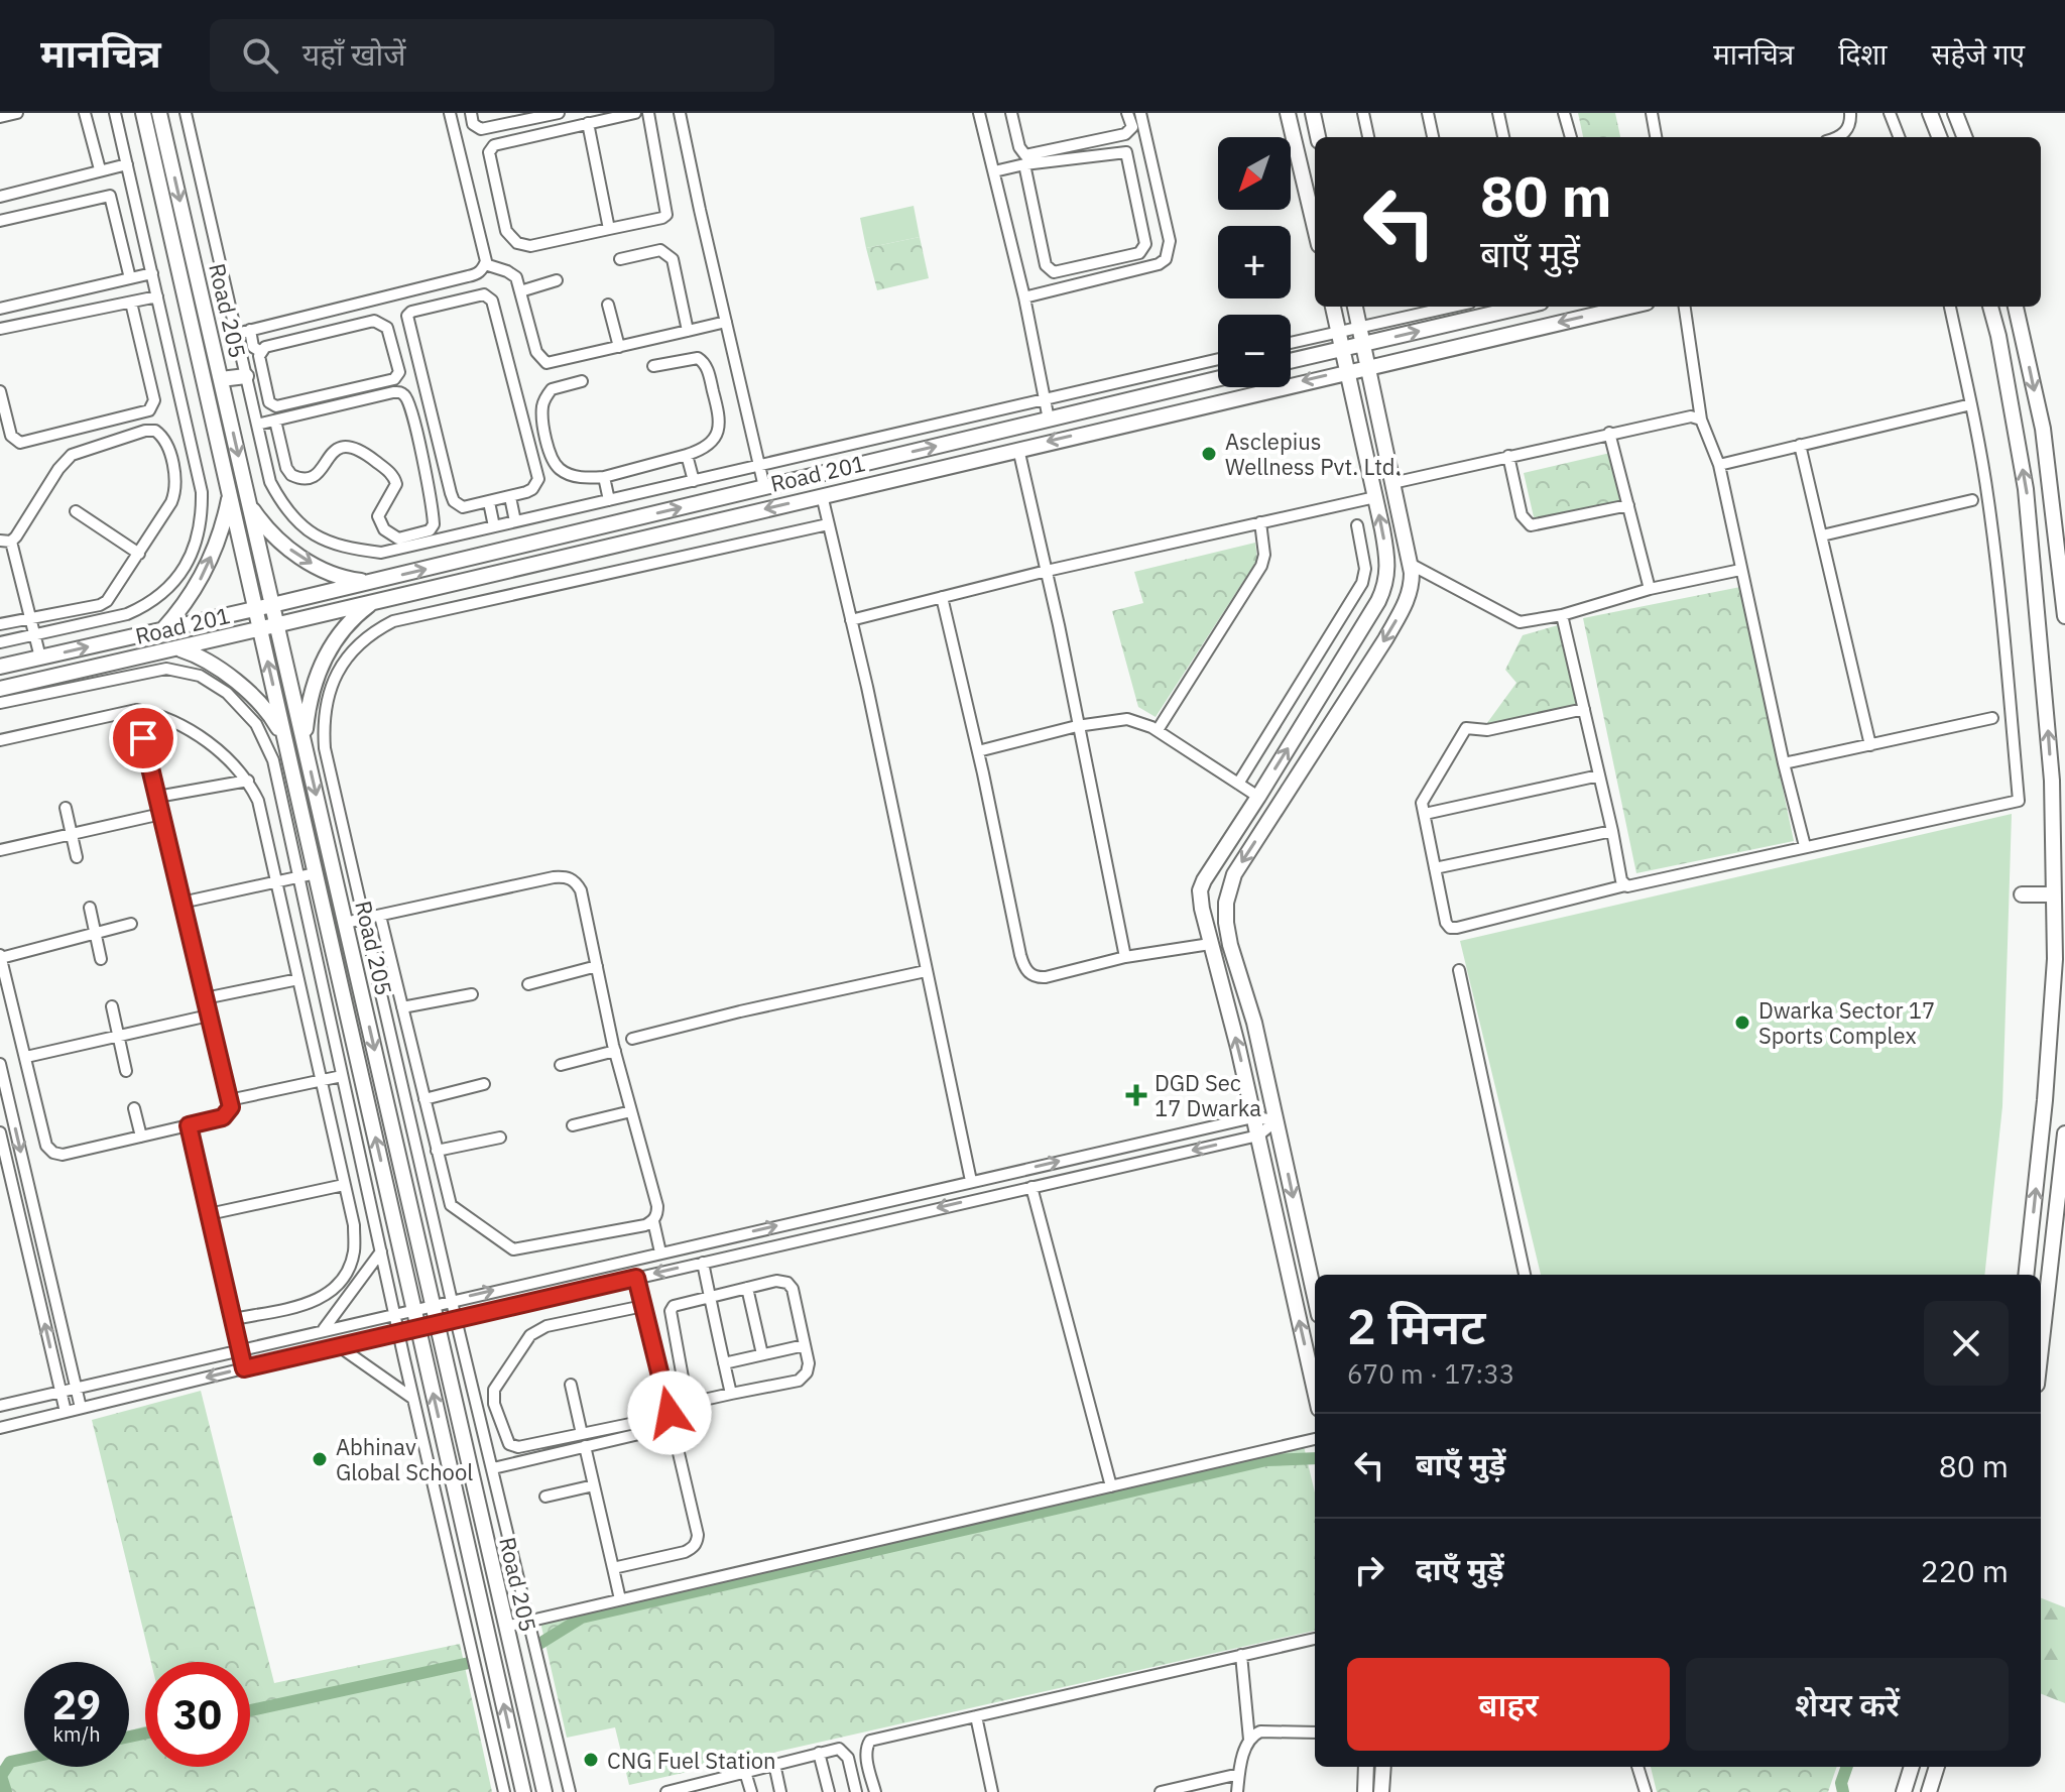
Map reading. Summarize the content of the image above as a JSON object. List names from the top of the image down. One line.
{"streets":{"main road":["Road 205","Road 201"]},"crossings":[["Road 205","Road 201"]],"places":{"other":["Asclepius Wellness Pvt. Ltd.","Dwarka Sector 17 Sports Complex","Abhinav Global School","CNG Fuel Station"],"health":["DGD Sec 17 Dwarka"]},"north":"bottom left","page":{"header":"मानचित्र","search":"यहाँ खोजें","nav":["मानचित्र","दिशा","सहेजे गए"],"map_buttons":["+","−"],"turn":["80 m","बाएँ मुड़ें"],"heading":["2 मिनट","670 m · 17:33"],"list":[{"name":"बाएँ मुड़ें","value":"80 m"},{"name":"दाएँ मुड़ें","value":"220 m"}],"buttons":["बाहर","शेयर करें"],"speed":"29 km/h","limit":"30"}}
